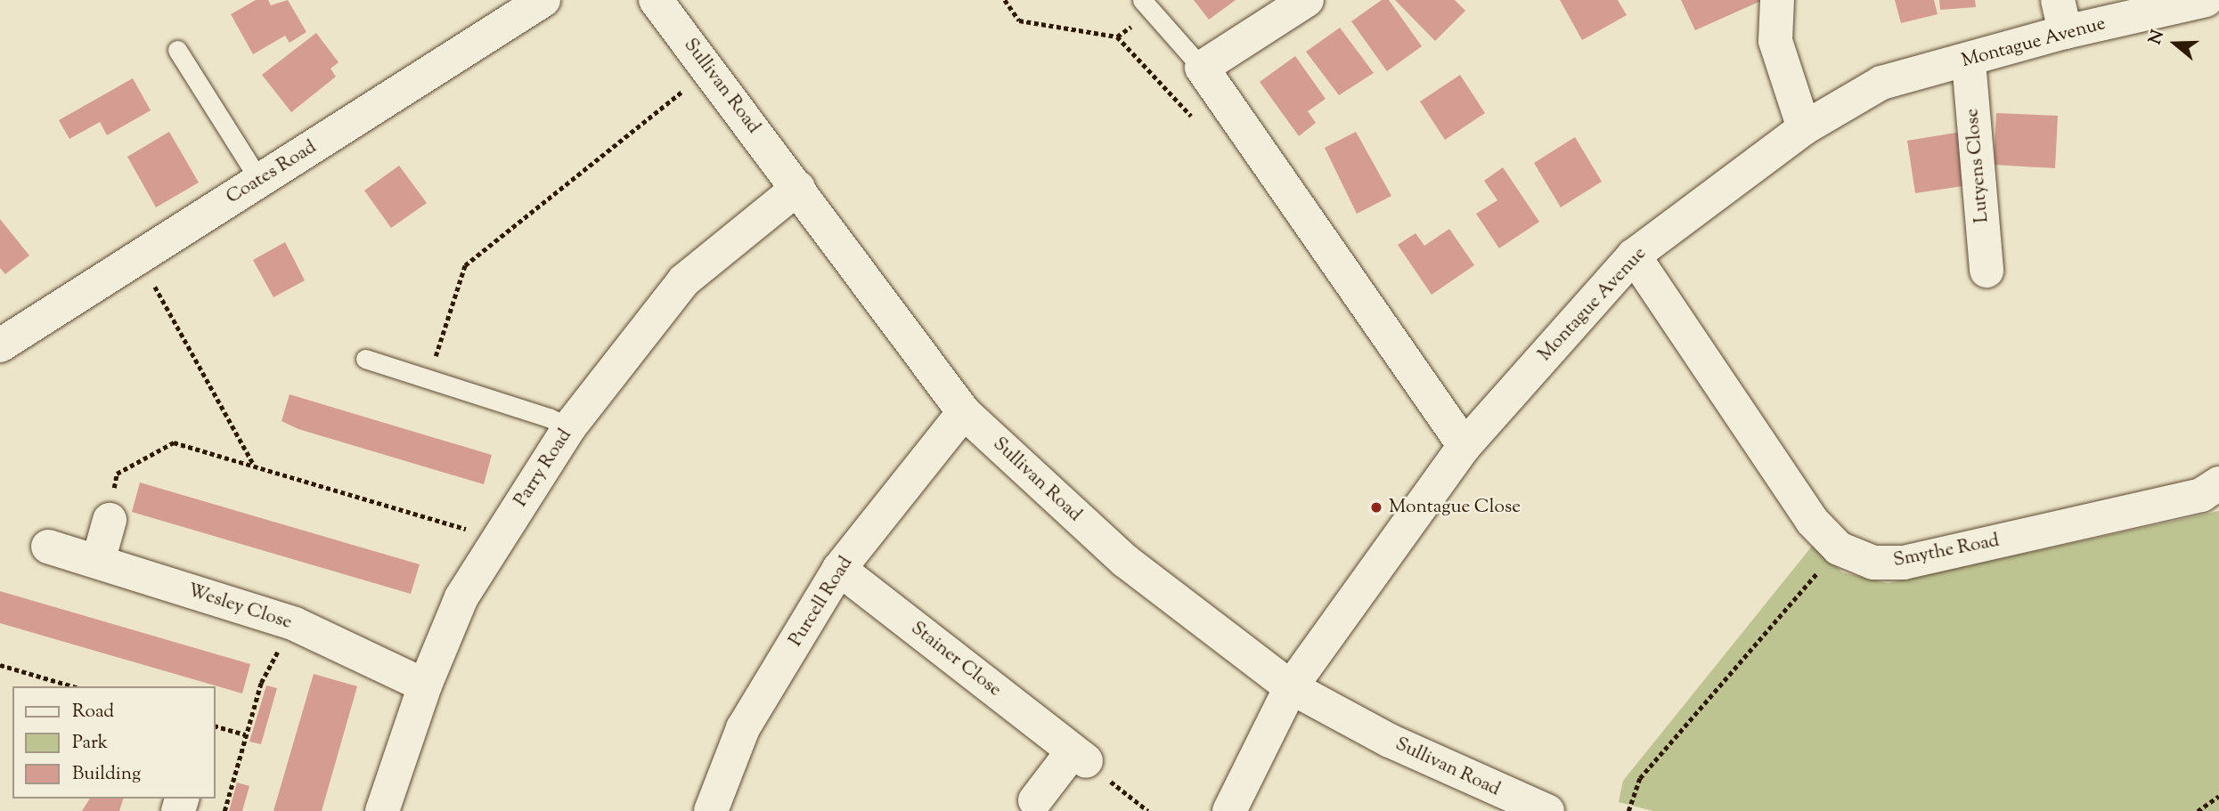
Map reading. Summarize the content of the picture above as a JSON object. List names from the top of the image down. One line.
{"streets":{"street":["Montague Avenue","Sullivan Road","Lutyens Close","Coates Road","Parry Road","Smythe Road","Purcell Road","Wesley Close","Stainer Close"]},"crossings":[["Montague Avenue","Sullivan Road"],["Montague Avenue","Lutyens Close"],["Montague Avenue","Smythe Road"],["Sullivan Road","Parry Road"],["Sullivan Road","Purcell Road"],["Parry Road","Wesley Close"],["Purcell Road","Stainer Close"]],"places":["Montague Close"],"legend":["Road","Park","Building"],"north":"left"}
